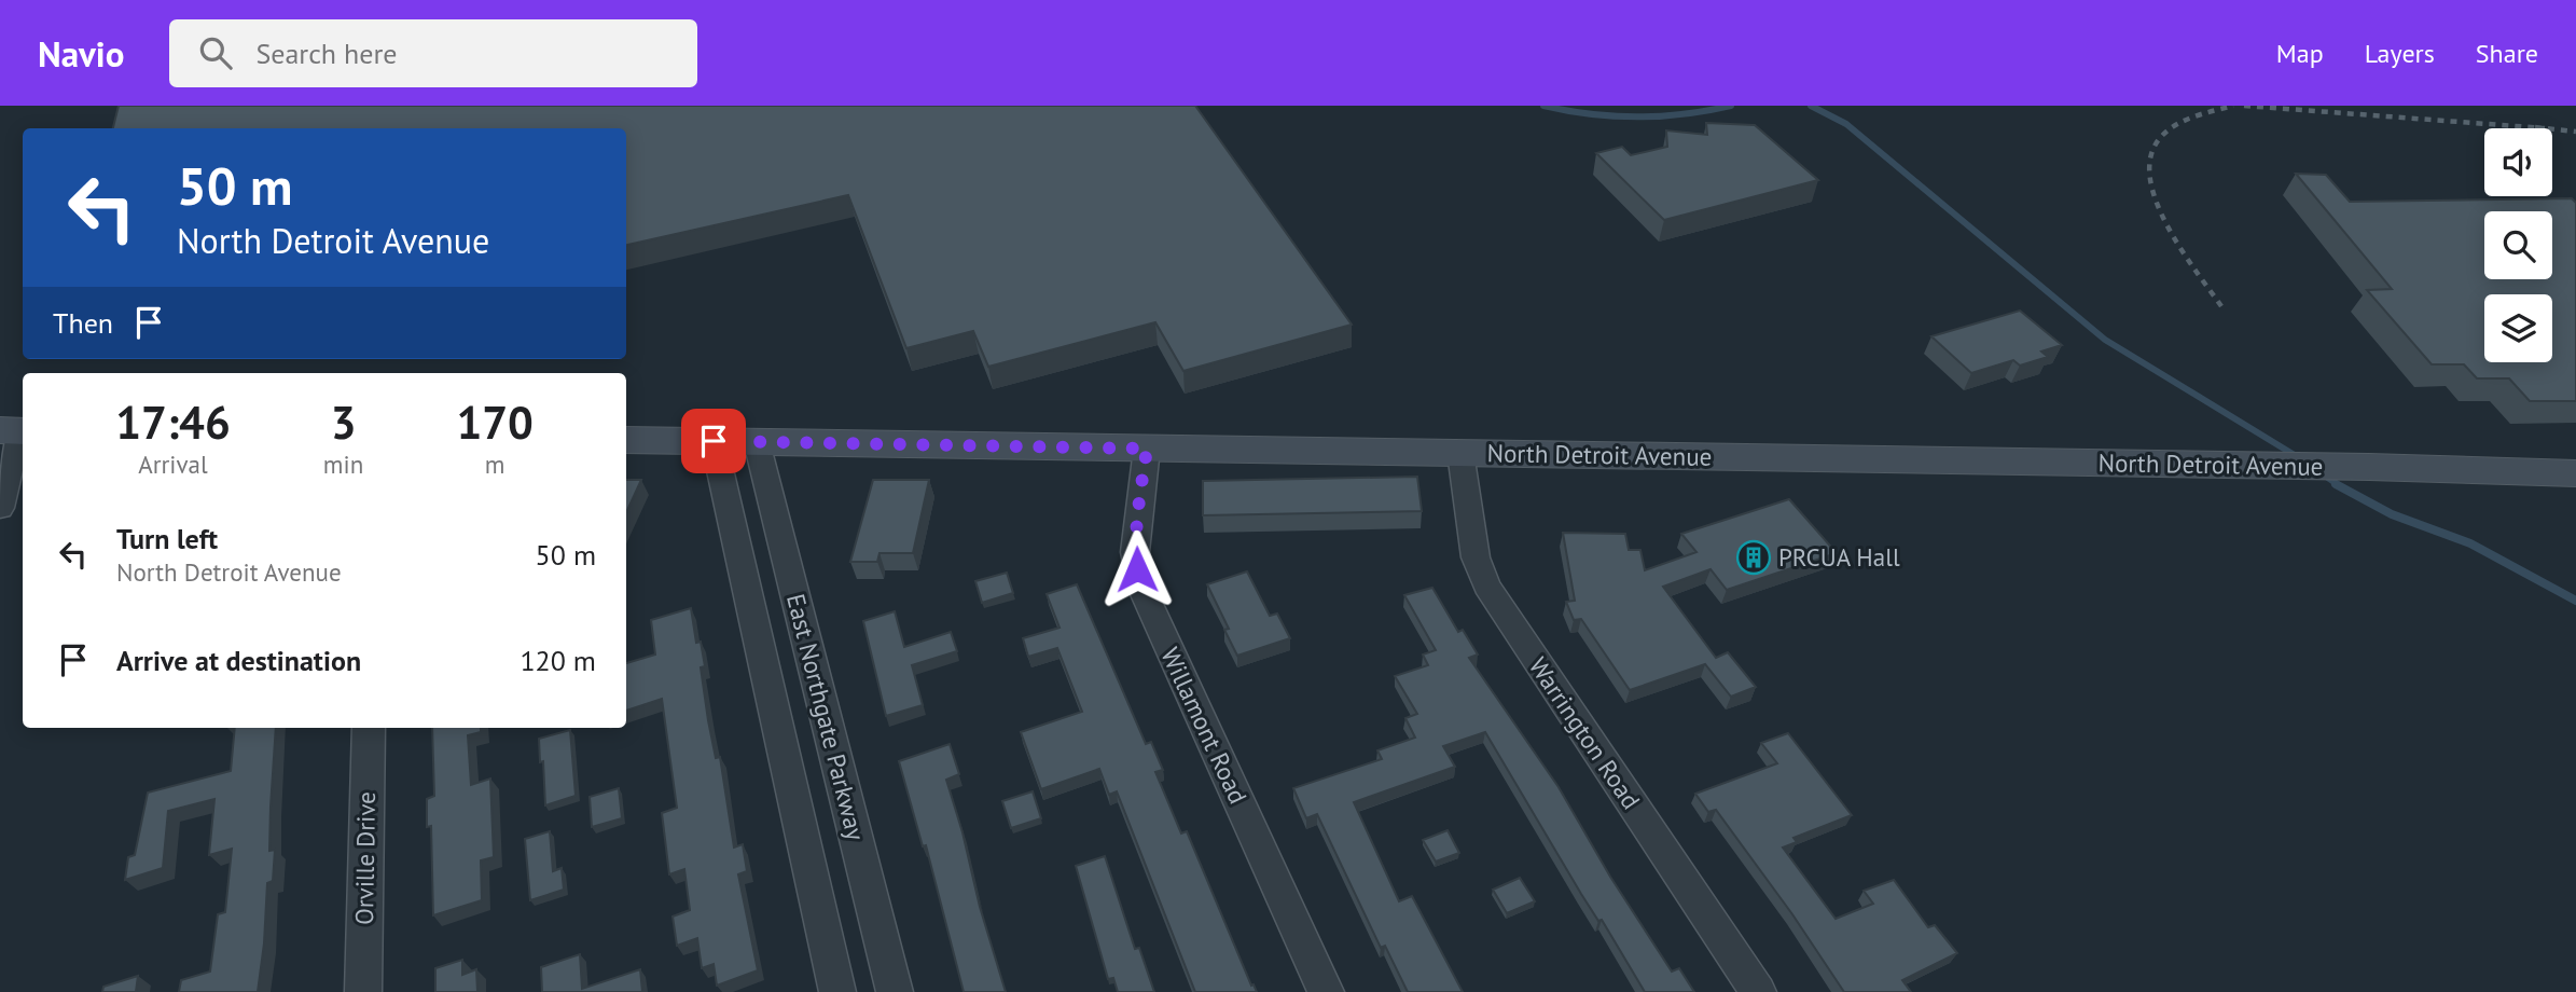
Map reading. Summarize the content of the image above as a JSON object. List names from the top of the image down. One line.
{"streets":{"main road":["North Detroit Avenue"],"street":["East Northgate Parkway","Willamont Road","Warrington Road","Orville Drive"]},"crossings":[["North Detroit Avenue","East Northgate Parkway"],["North Detroit Avenue","Willamont Road"],["North Detroit Avenue","Warrington Road"]],"places":{"building":["PRCUA Hall"]},"page":{"header":"Navio","search":"Search here","nav":["Map","Layers","Share"],"turn":["50 m","North Detroit Avenue"],"then":"Then","eta":["17:46","Arrival","3","min","170","m"],"list":[{"name":"Turn left","note":"North Detroit Avenue","value":"50 m"},{"name":"Arrive at destination","value":"120 m"}]}}
